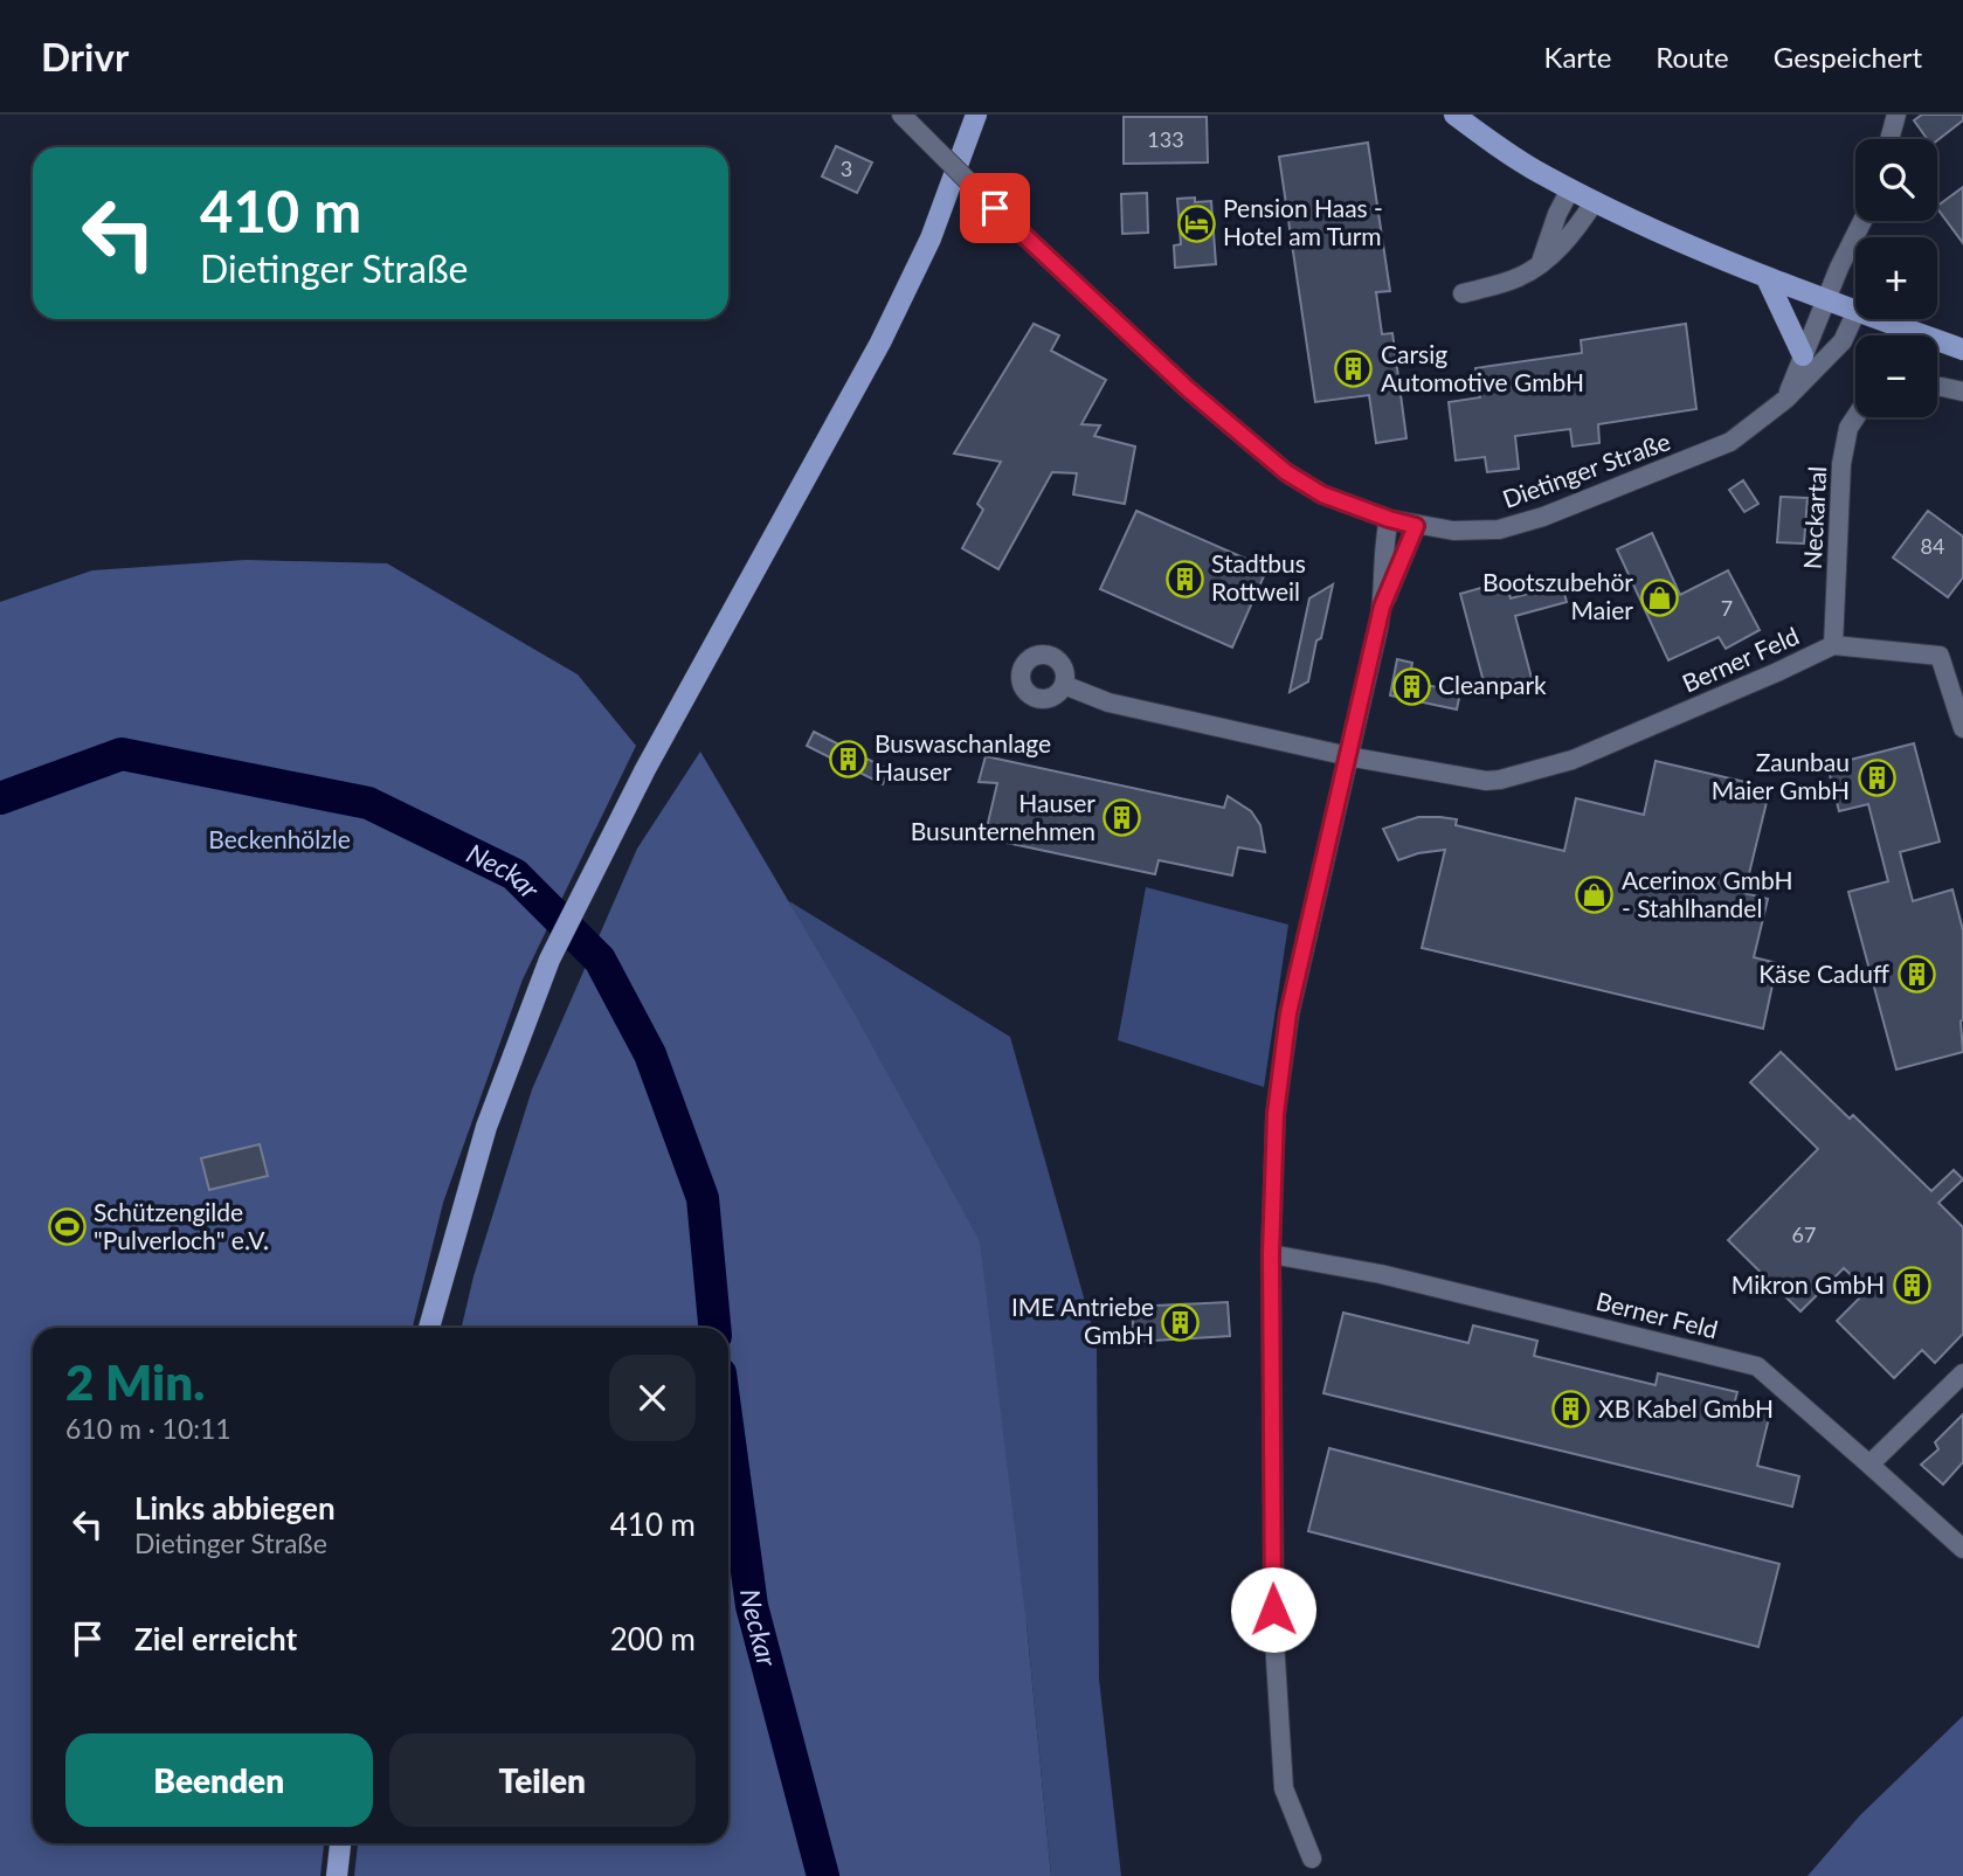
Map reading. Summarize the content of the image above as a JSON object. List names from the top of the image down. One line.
{"streets":{"street":["Dietinger Straße","Neckartal","Berner Feld"]},"crossings":[["Neckartal","Berner Feld"]],"water":["Neckar"],"parks":["Beckenhölzle"],"places":{"hotel":["Pension Haas - Hotel am Turm"],"building":["Carsig Automotive GmbH","Stadtbus Rottweil","Cleanpark","Buswaschanlage Hauser","Zaunbau Maier GmbH","Hauser Busunternehmen","Käse Caduff","Mikron GmbH","IME Antriebe GmbH","XB Kabel GmbH"],"shop":["Bootszubehör Maier","Acerinox GmbH - Stahlhandel"],"sports":["Schützengilde \"Pulverloch\" e.V."]},"house_numbers":["133","3","84","7","67"],"page":{"header":"Drivr","nav":["Karte","Route","Gespeichert"],"map_buttons":["+","−"],"turn":["410 m","Dietinger Straße"],"heading":["2 Min.","610 m · 10:11"],"list":[{"name":"Links abbiegen","note":"Dietinger Straße","value":"410 m"},{"name":"Ziel erreicht","value":"200 m"}],"buttons":["Beenden","Teilen"]}}
